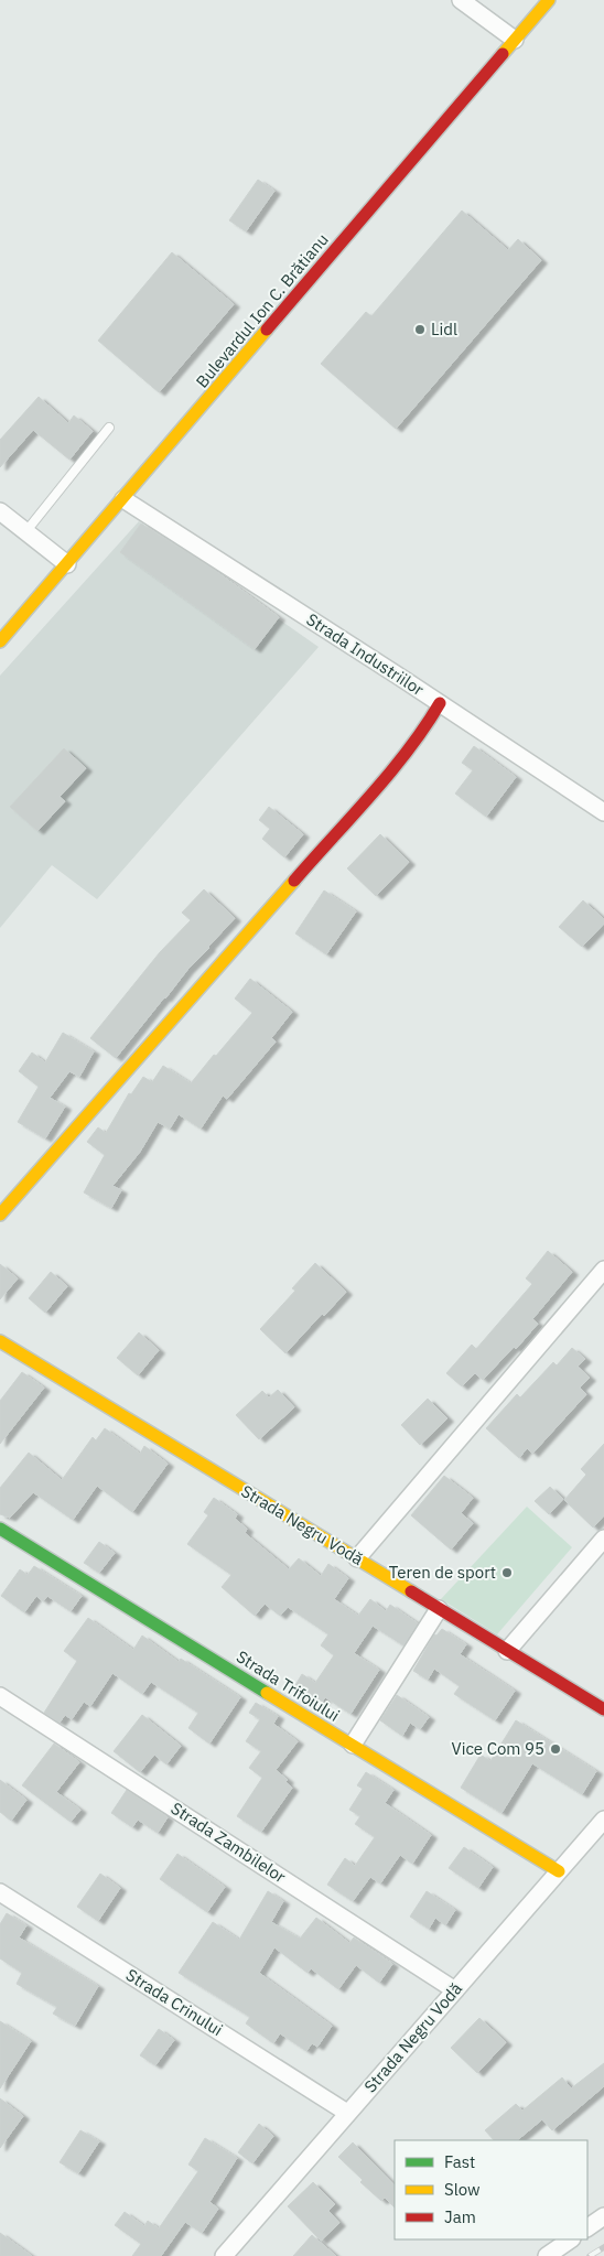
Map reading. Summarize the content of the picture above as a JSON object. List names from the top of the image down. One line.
{"streets":{"street":["Bulevardul Ion C. Brătianu","Strada Industriilor","Strada Negru Vodă","Strada Trifoiului","Strada Zambilelor","Strada Crinului"]},"crossings":[["Bulevardul Ion C. Brătianu","Strada Industriilor"],["Strada Negru Vodă","Strada Trifoiului"],["Strada Negru Vodă","Strada Zambilelor"],["Strada Negru Vodă","Strada Crinului"]],"places":["Lidl","Teren de sport","Vice Com 95"],"legend":["Fast","Slow","Jam"]}
